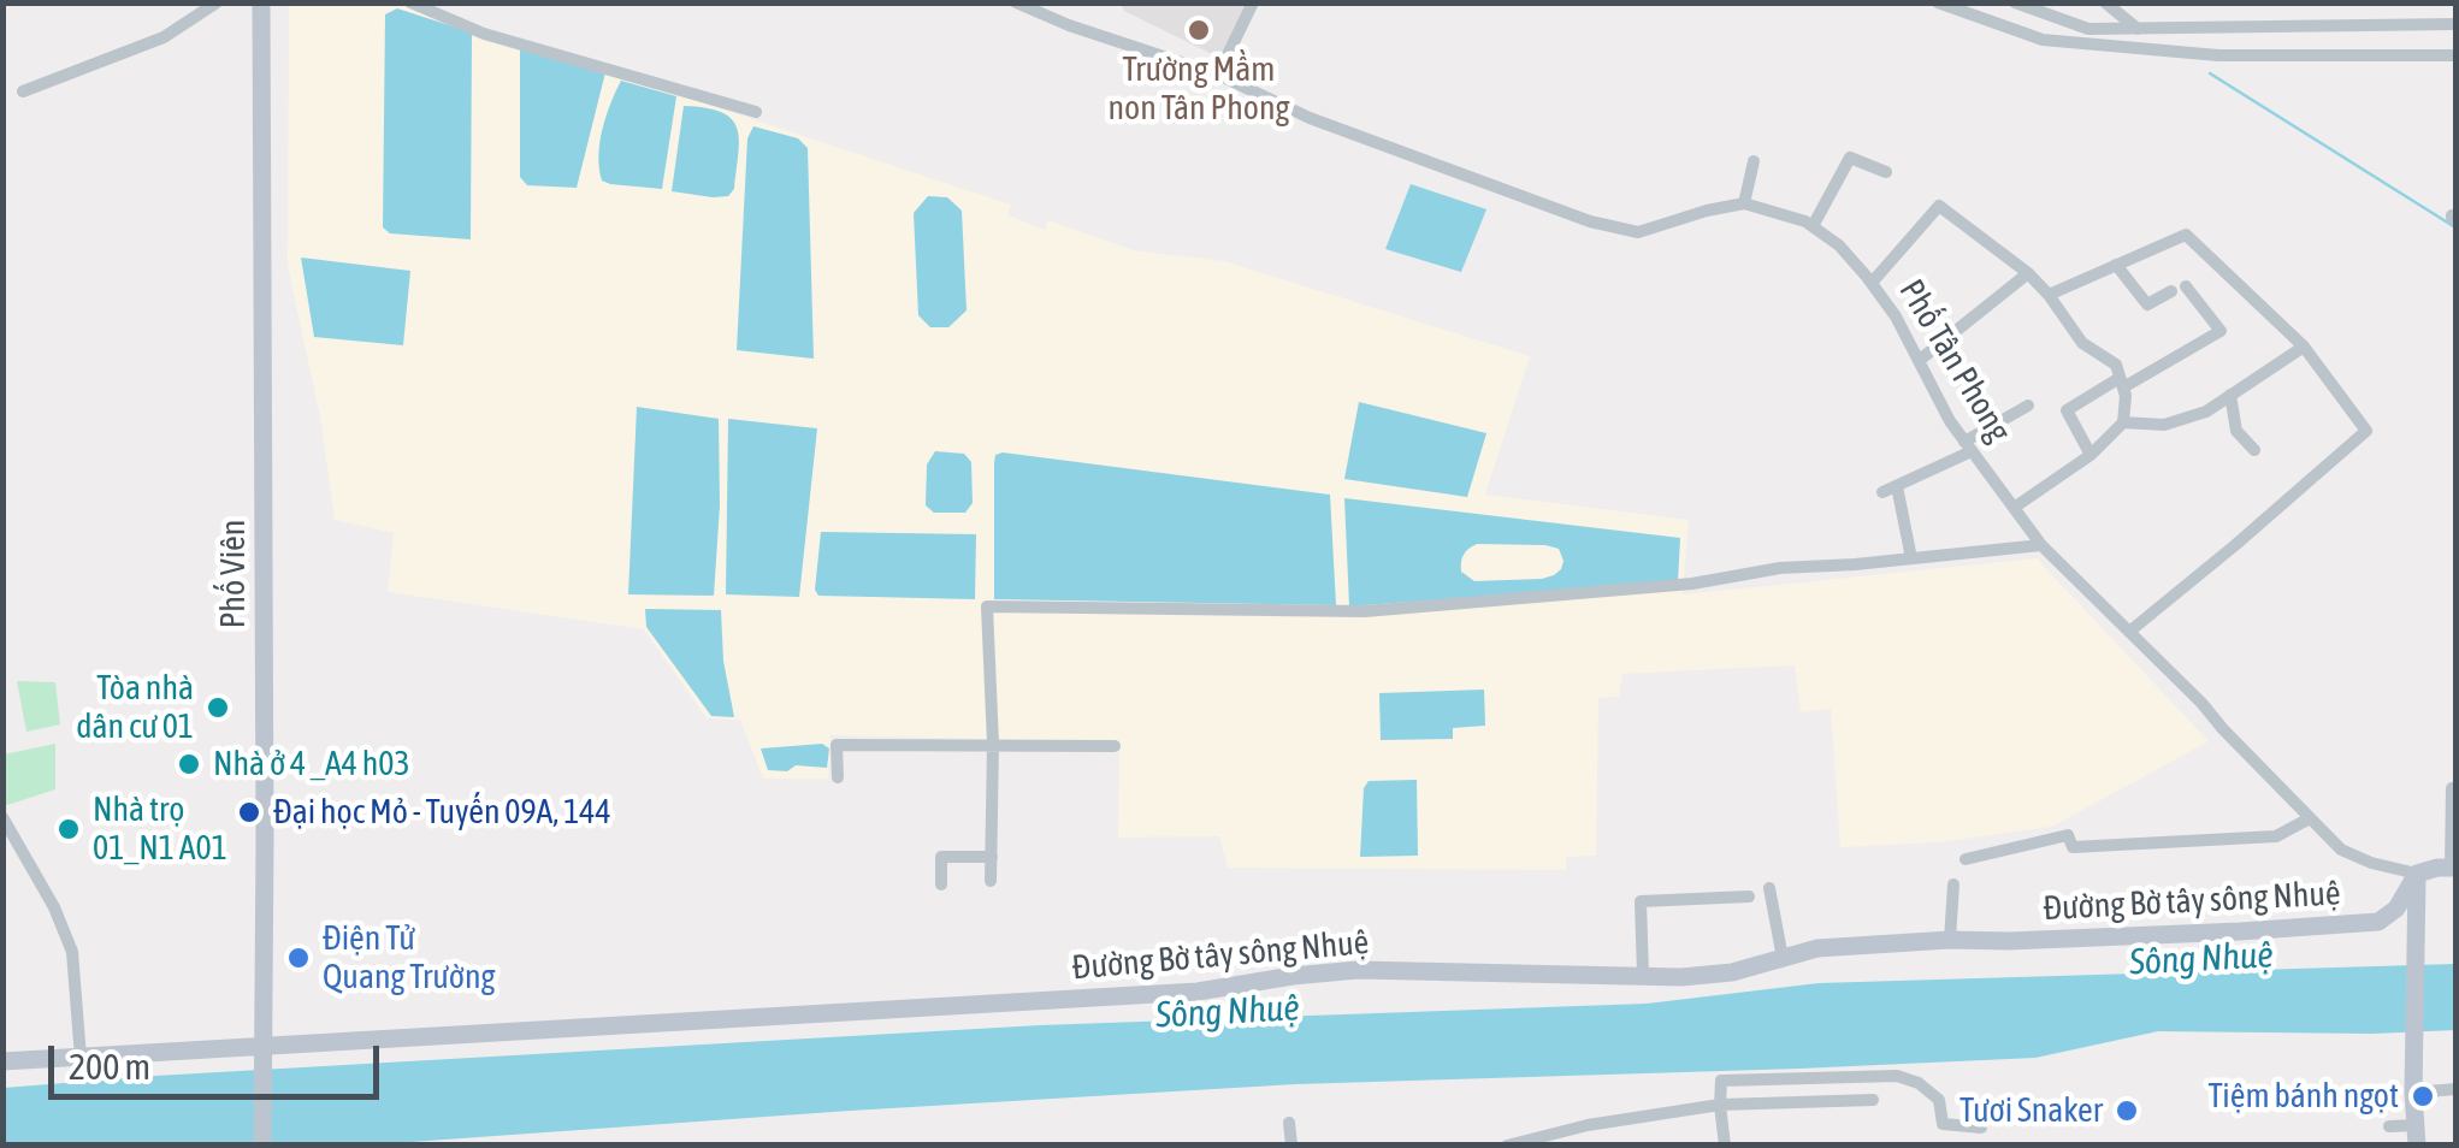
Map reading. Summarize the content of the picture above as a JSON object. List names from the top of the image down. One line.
{"streets":{"street":["Phố Tân Phong","Phố Viên","Đường Bờ tây sông Nhuệ"]},"crossings":[["Phố Tân Phong","Đường Bờ tây sông Nhuệ"],["Phố Viên","Đường Bờ tây sông Nhuệ"]],"water":["Sông Nhuệ"],"places":["Trường Mầm non Tân Phong","Tòa nhà dân cư 01","Nhà ở 4 _A4 h03","Đại học Mỏ - Tuyến 09A, 144","Nhà trọ 01_N1 A01","Điện Tử Quang Trường","Tiệm bánh ngọt","Tươi Snaker"],"scale_bar":"200 m"}
